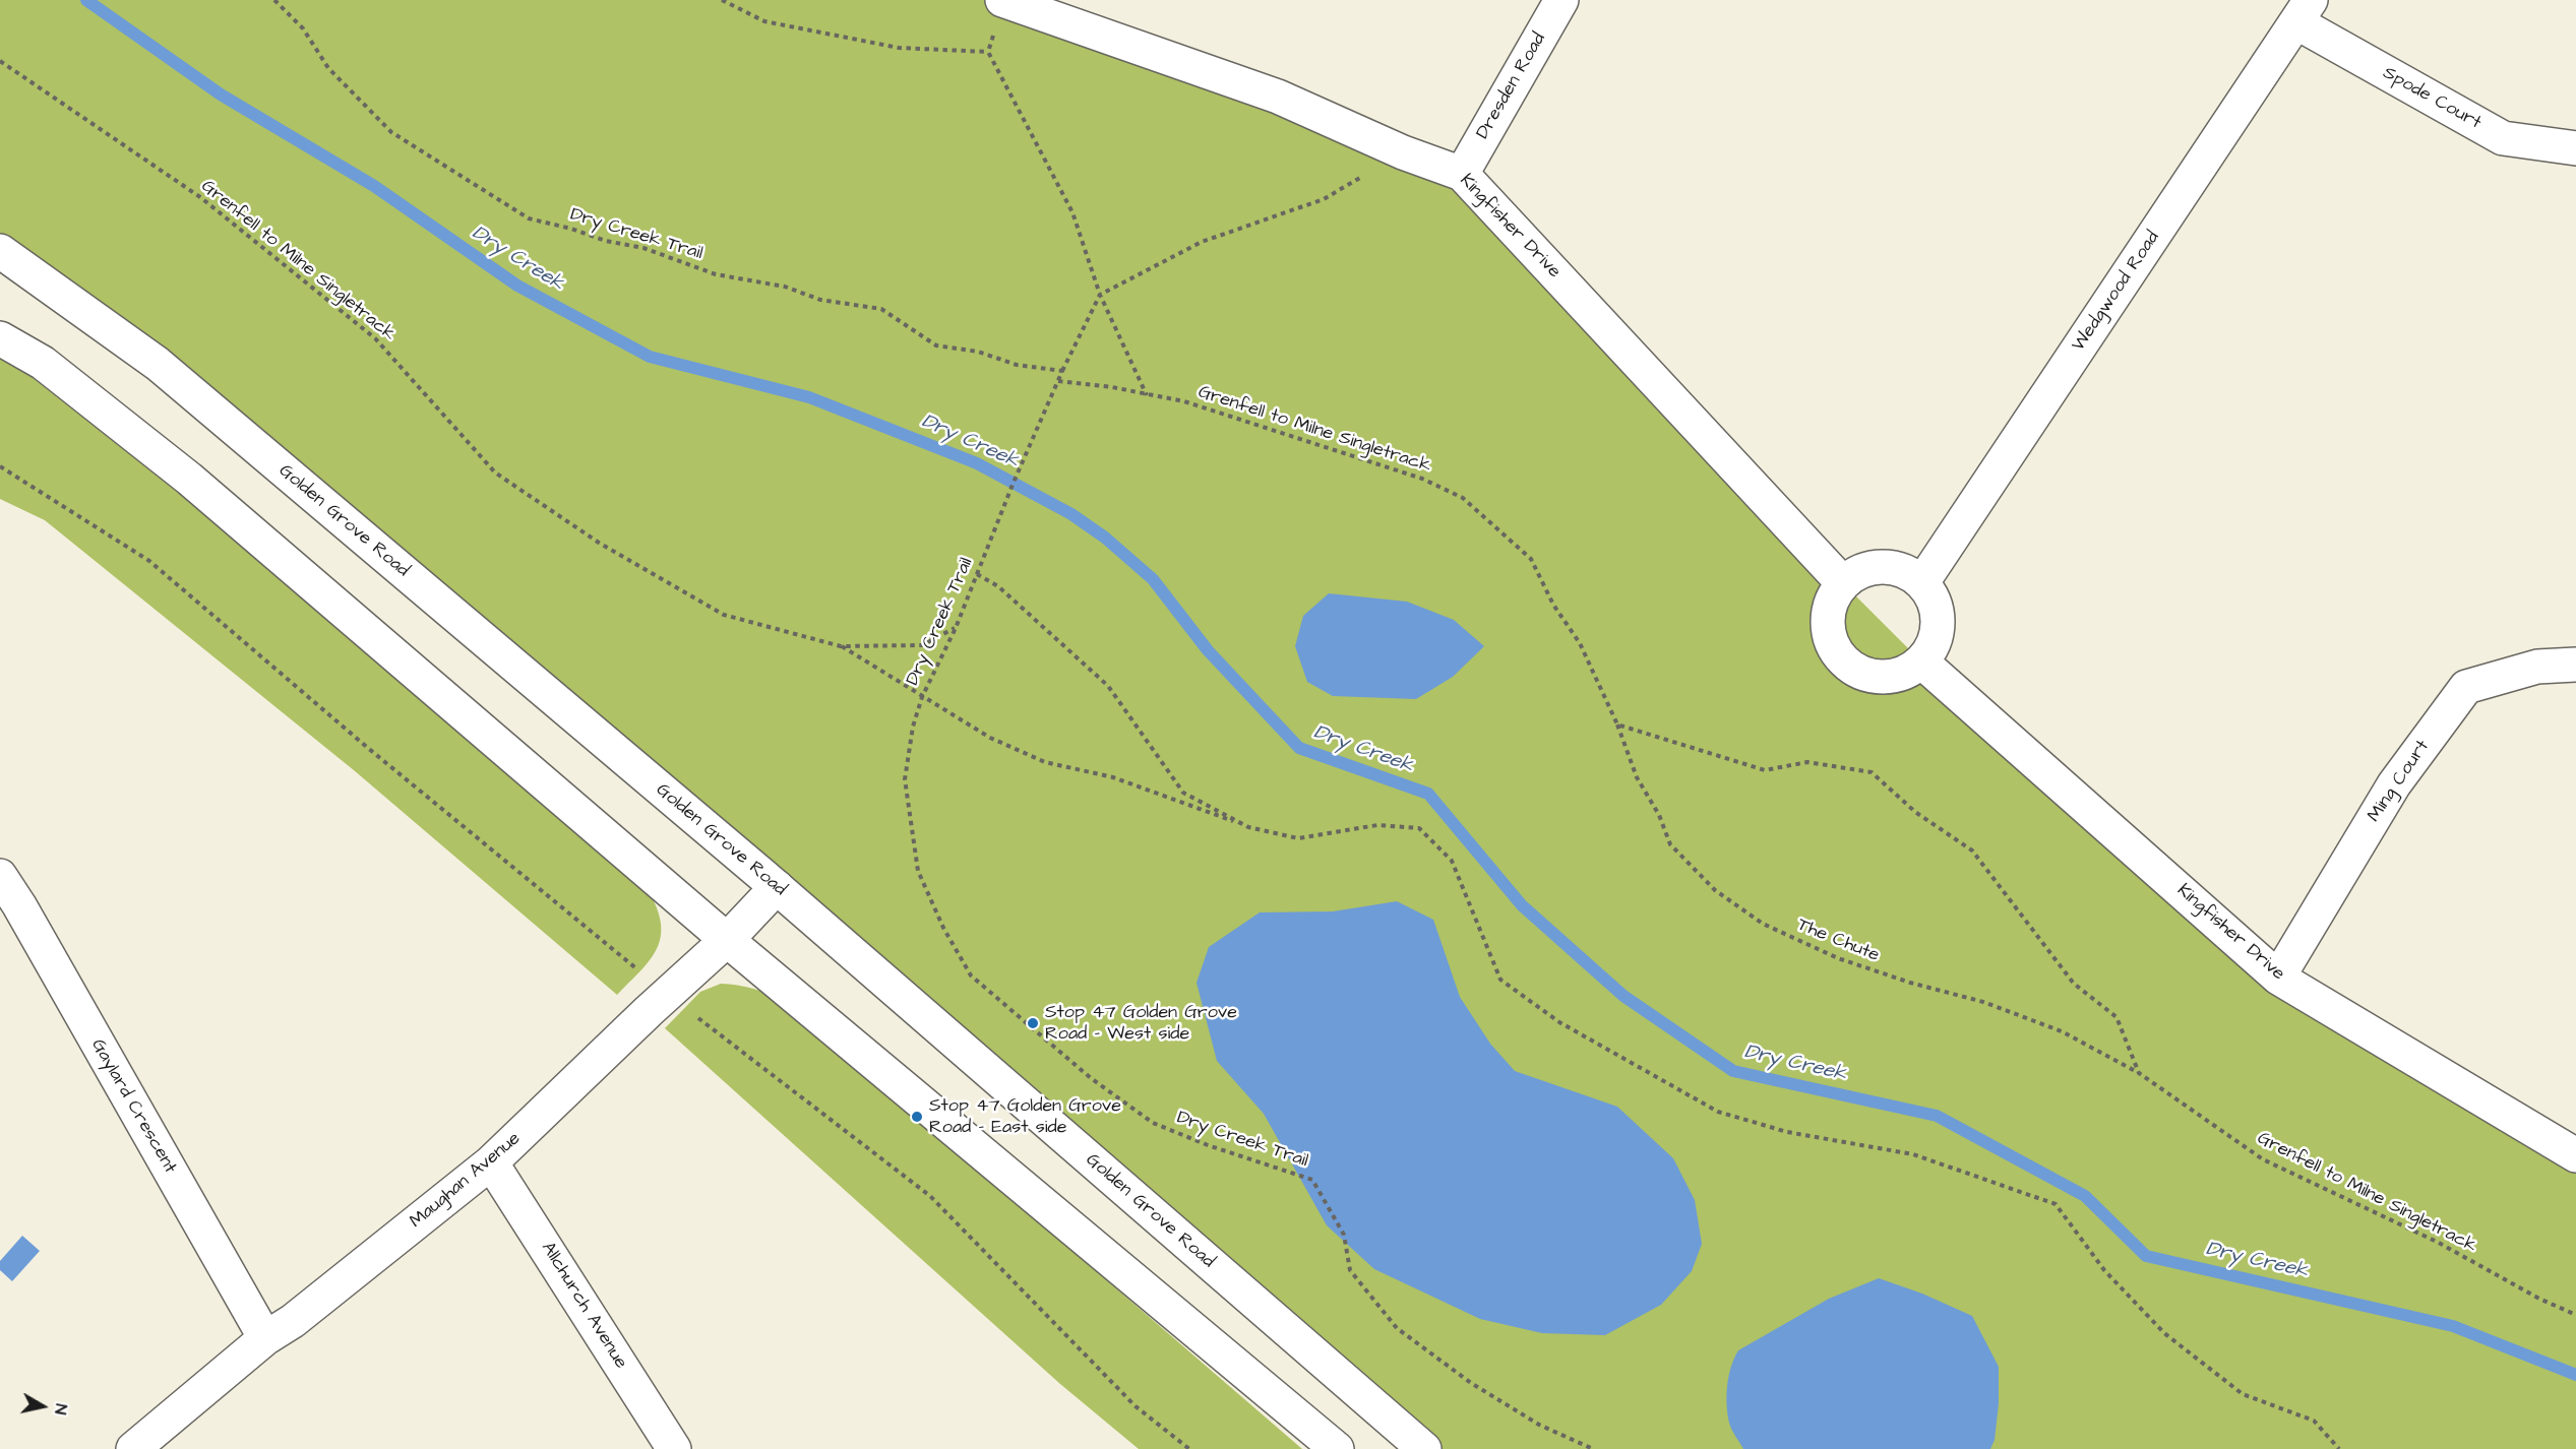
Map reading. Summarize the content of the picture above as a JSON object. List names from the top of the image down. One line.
{"streets":{"street":["Dresden Road","Spode Court","Kingfisher Drive","Wedgwood Road","Golden Grove Road","Ming Court","Gaylard Crescent","Maughan Avenue","Allchurch Avenue"],"path":["Dry Creek Trail","Grenfell to Milne Singletrack","The Chute"]},"crossings":[["Dresden Road","Kingfisher Drive"],["Spode Court","Wedgwood Road"],["Kingfisher Drive","Wedgwood Road"],["Kingfisher Drive","Ming Court"],["Dry Creek Trail","Grenfell to Milne Singletrack"],["Grenfell to Milne Singletrack","The Chute"],["Golden Grove Road","Maughan Avenue"],["Gaylard Crescent","Maughan Avenue"],["Maughan Avenue","Allchurch Avenue"]],"water":["Dry Creek"],"places":["Stop 47 Golden Grove Road - West side","Stop 47 Golden Grove Road - East side"],"north":"right"}
